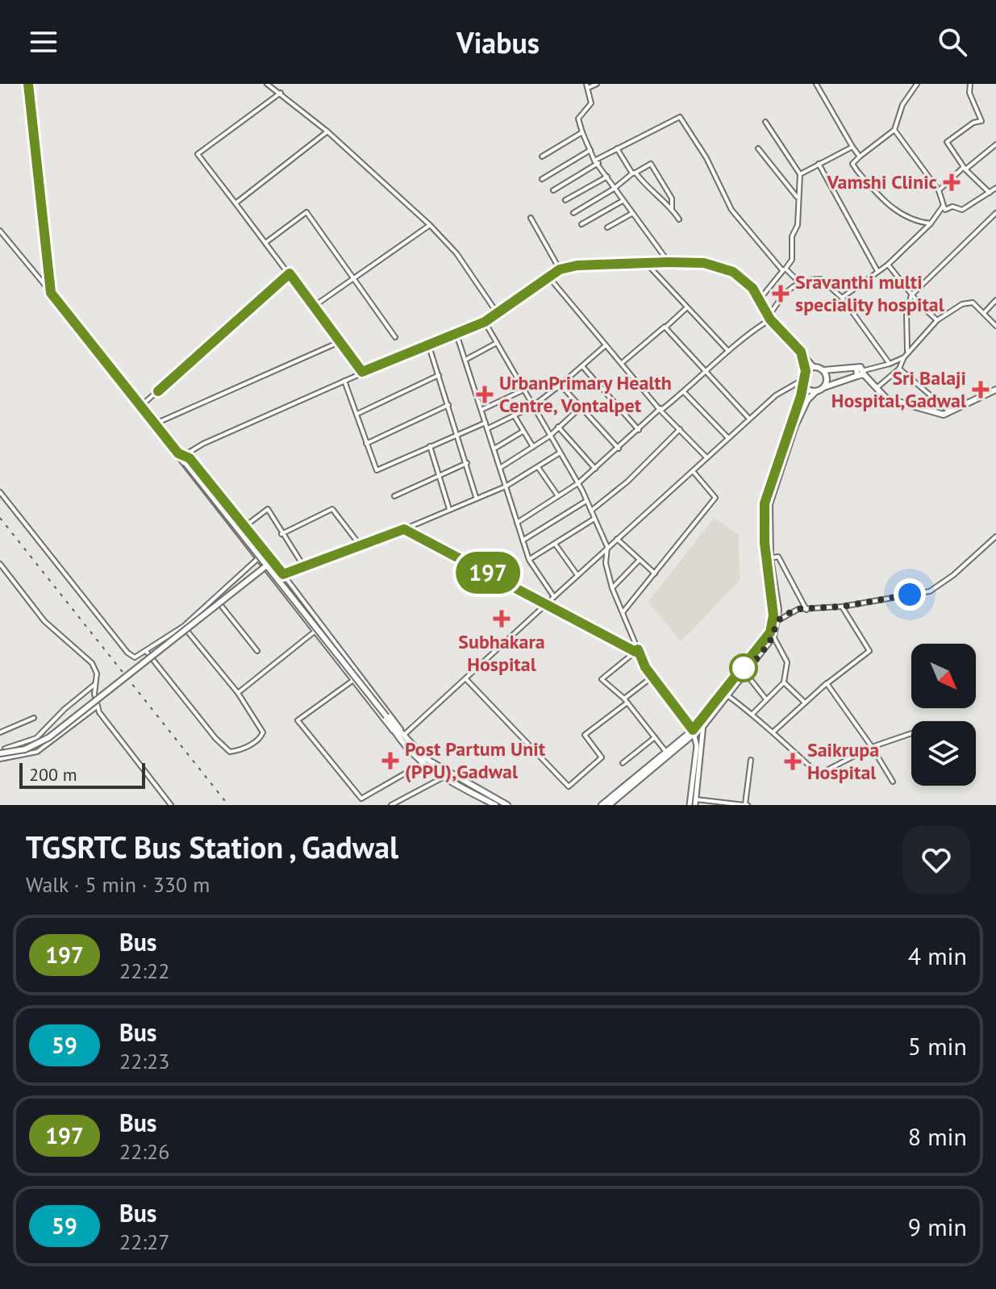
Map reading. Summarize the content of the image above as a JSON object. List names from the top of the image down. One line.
{"places":{"health":["Vamshi Clinic","Sravanthi multi speciality hospital","Sri Balaji Hospital,Gadwal","UrbanPrimary Health Centre, Vontalpet","Subhakara Hospital","Post Partum Unit (PPU),Gadwal","Saikrupa Hospital"]},"lines":["bus line 197"],"scale_bar":"200 m","north":"bottom right","page":{"header":"Viabus","on_map":"197","scale":"200 m","heading":["TGSRTC Bus Station , Gadwal","Walk · 5 min · 330 m"],"list":[{"mark":"197","name":"Bus","note":"22:22","value":"4 min"},{"mark":"59","name":"Bus","note":"22:23","value":"5 min"},{"mark":"197","name":"Bus","note":"22:26","value":"8 min"},{"mark":"59","name":"Bus","note":"22:27","value":"9 min"}]}}
